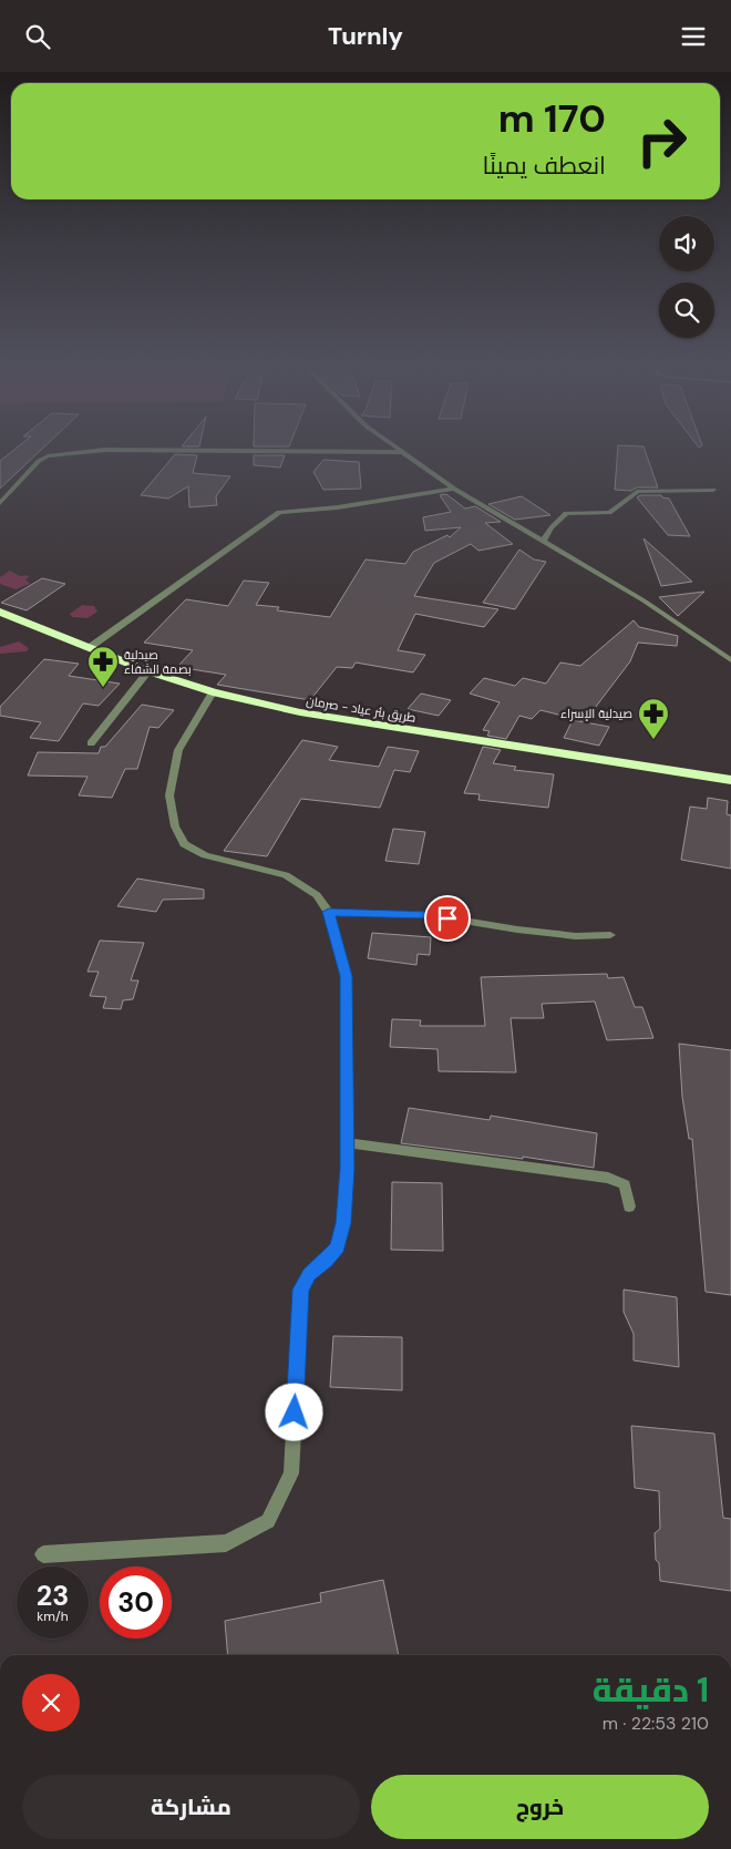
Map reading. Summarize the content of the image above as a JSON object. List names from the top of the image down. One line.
{"streets":{"highway":["طريق بئر عياد - صرمان"]},"places":{"pharmacy":["صيدلية بصمة الشفاء","صيدلية الإسراء"]},"page":{"header":"Turnly","turn":["170 m","انعطف يمينًا"],"speed":"23 km/h","limit":"30","heading":["1 دقيقة","210 m · 22:53"],"buttons":["خروج","مشاركة"]}}
